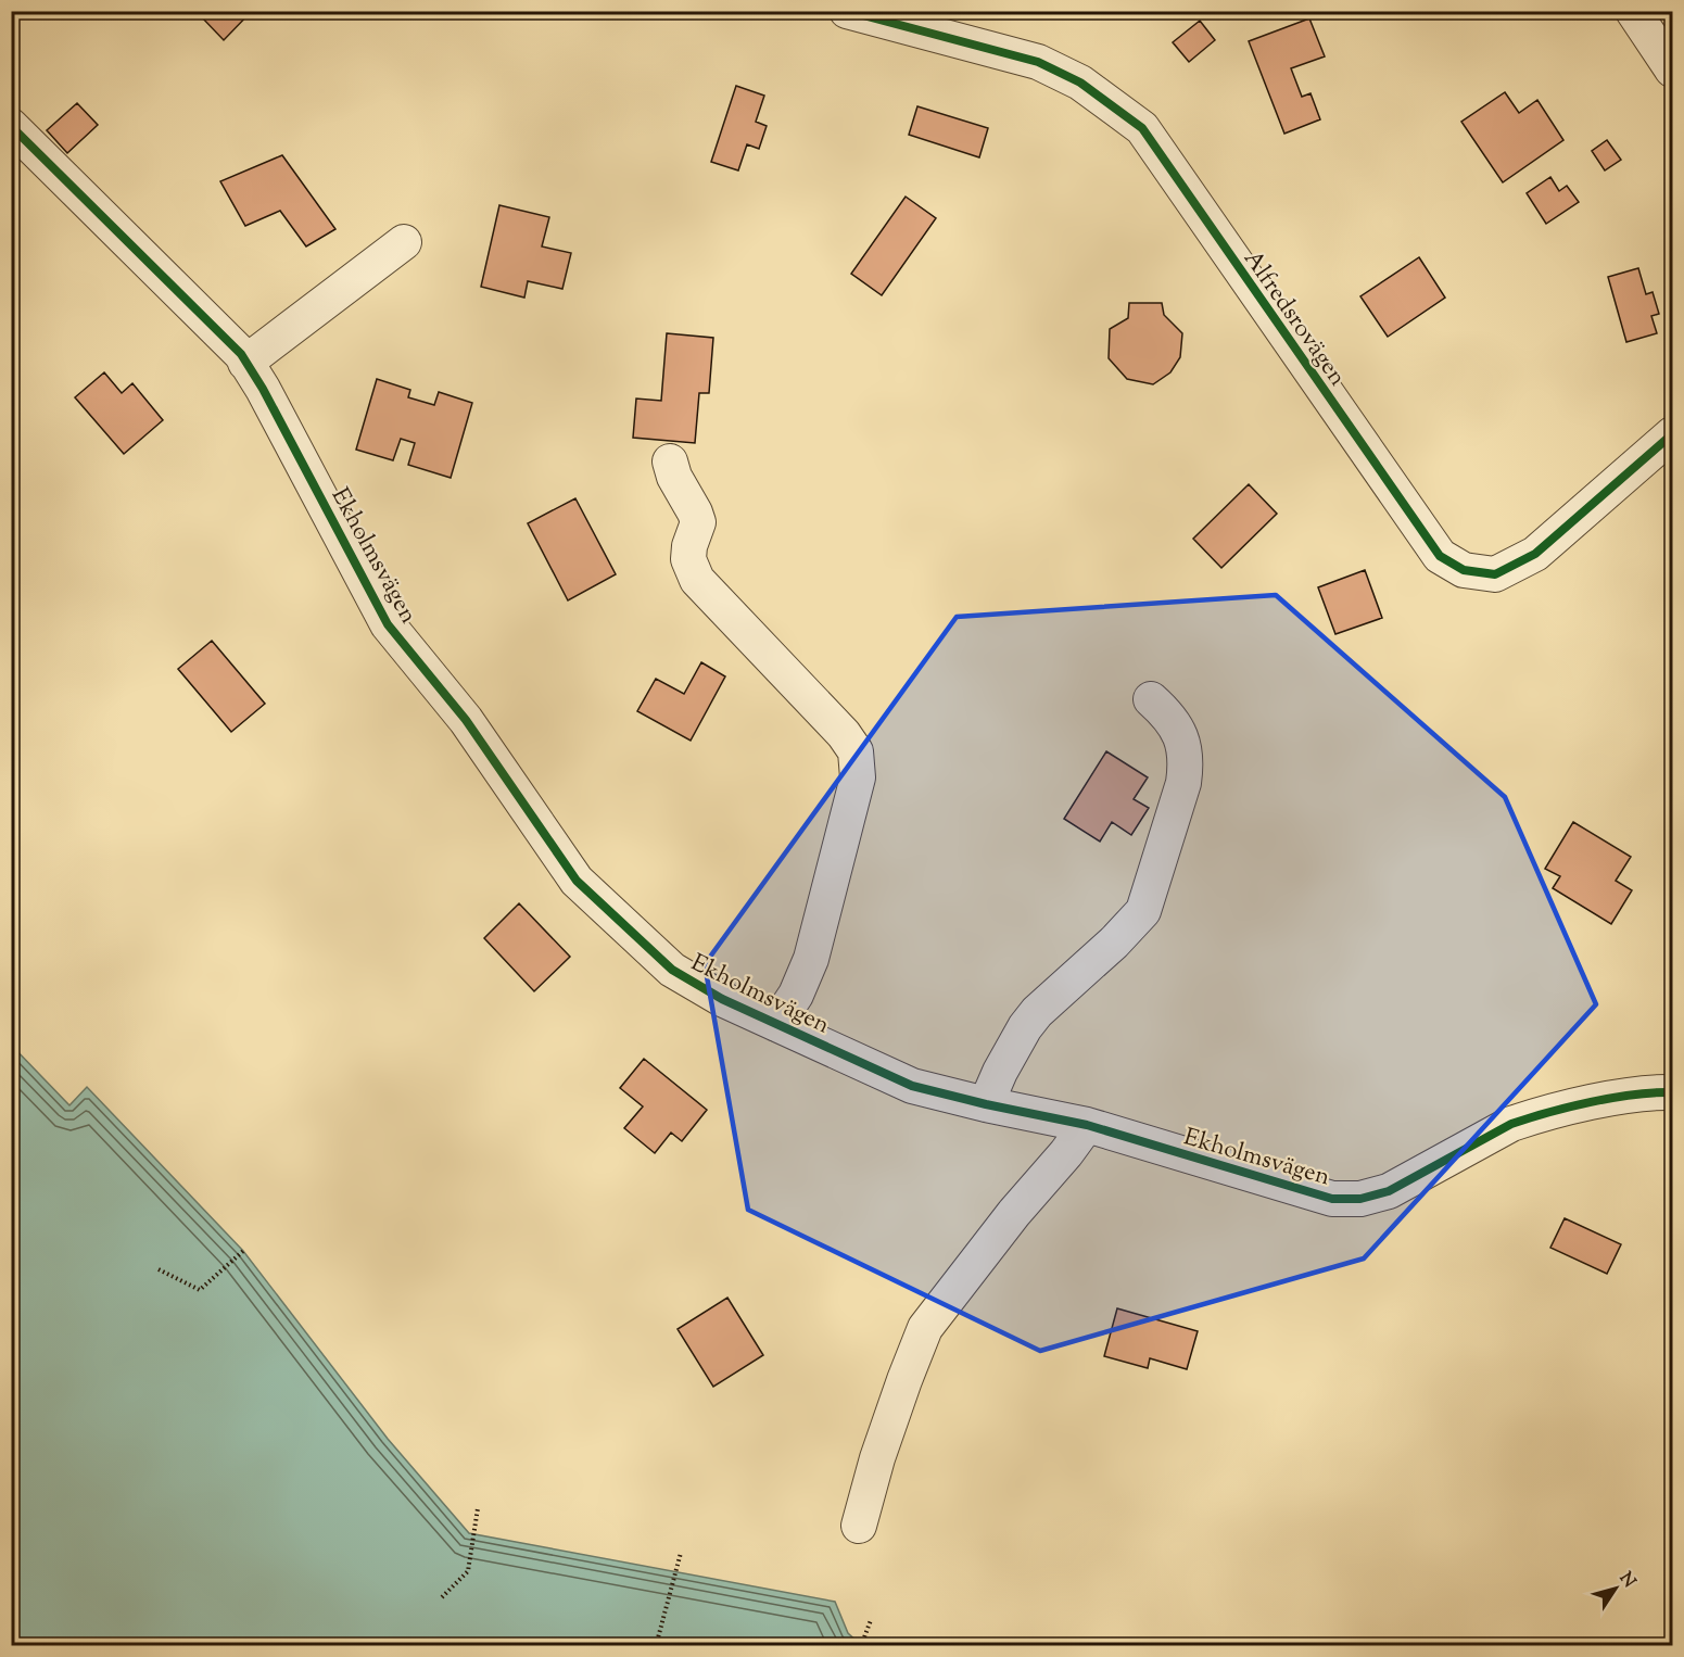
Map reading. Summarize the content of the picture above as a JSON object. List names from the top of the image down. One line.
{"streets":{"street":["Alfredsrovägen","Ekholmsvägen"]},"north":"top right"}
